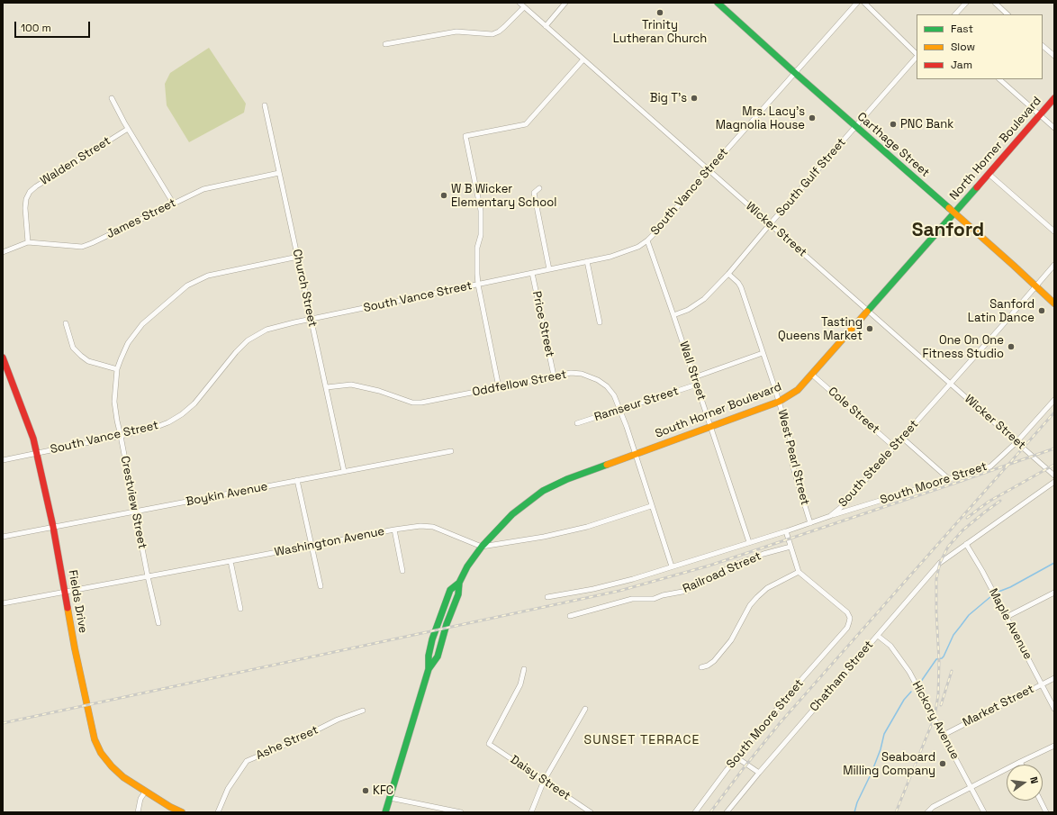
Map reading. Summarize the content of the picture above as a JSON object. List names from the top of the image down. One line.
{"streets":{"main road":["Carthage Street","North Horner Boulevard","South Horner Boulevard","Fields Drive"],"street":["Walden Street","South Gulf Street","South Vance Street","James Street","Wicker Street","Church Street","Price Street","Wall Street","Oddfellow Street","Ramseur Street","Cole Street","West Pearl Street","South Steele Street","South Moore Street","Boykin Avenue","Crestview Street","Washington Avenue","Railroad Street","Maple Avenue","Chatham Street","Market Street","Hickory Avenue","Ashe Street","Daisy Street"]},"crossings":[["Carthage Street","North Horner Boulevard"],["Carthage Street","South Gulf Street"],["Carthage Street","South Vance Street"],["Carthage Street","South Horner Boulevard"],["Carthage Street","South Steele Street"],["North Horner Boulevard","South Horner Boulevard"],["Walden Street","James Street"],["South Gulf Street","Wicker Street"],["South Gulf Street","Wall Street"],["South Gulf Street","West Pearl Street"],["South Vance Street","Wicker Street"],["South Vance Street","Church Street"],["South Vance Street","Price Street"],["South Vance Street","Wall Street"],["South Vance Street","Crestview Street"],["South Vance Street","Fields Drive"],["James Street","Church Street"],["Wicker Street","South Horner Boulevard"],["Wicker Street","South Steele Street"],["Wicker Street","South Moore Street"],["Church Street","Oddfellow Street"],["Church Street","Boykin Avenue"],["Church Street","Crestview Street"],["Price Street","Oddfellow Street"],["Wall Street","Ramseur Street"],["Wall Street","South Horner Boulevard"],["Wall Street","South Steele Street"],["Oddfellow Street","Ramseur Street"],["Oddfellow Street","South Horner Boulevard"],["Oddfellow Street","South Steele Street"],["South Horner Boulevard","Cole Street"],["South Horner Boulevard","West Pearl Street"],["South Horner Boulevard","Washington Avenue"],["Cole Street","South Steele Street"],["West Pearl Street","South Steele Street"],["South Steele Street","South Moore Street"],["Boykin Avenue","Crestview Street"],["Boykin Avenue","Fields Drive"],["Crestview Street","Washington Avenue"],["Washington Avenue","Fields Drive"],["Maple Avenue","Chatham Street"],["Maple Avenue","Market Street"],["Chatham Street","Hickory Avenue"],["Market Street","Hickory Avenue"]],"districts":["Sanford","SUNSET TERRACE"],"places":["Trinity Lutheran Church","Big T’s","Mrs. Lacy’s Magnolia House","PNC Bank","W B Wicker Elementary School","Sanford Latin Dance","Tasting Queens Market","One On One Fitness Studio","Seaboard Milling Company","KFC"],"legend":["Fast","Slow","Jam"],"scale_bar":"100 m","north":"right"}
